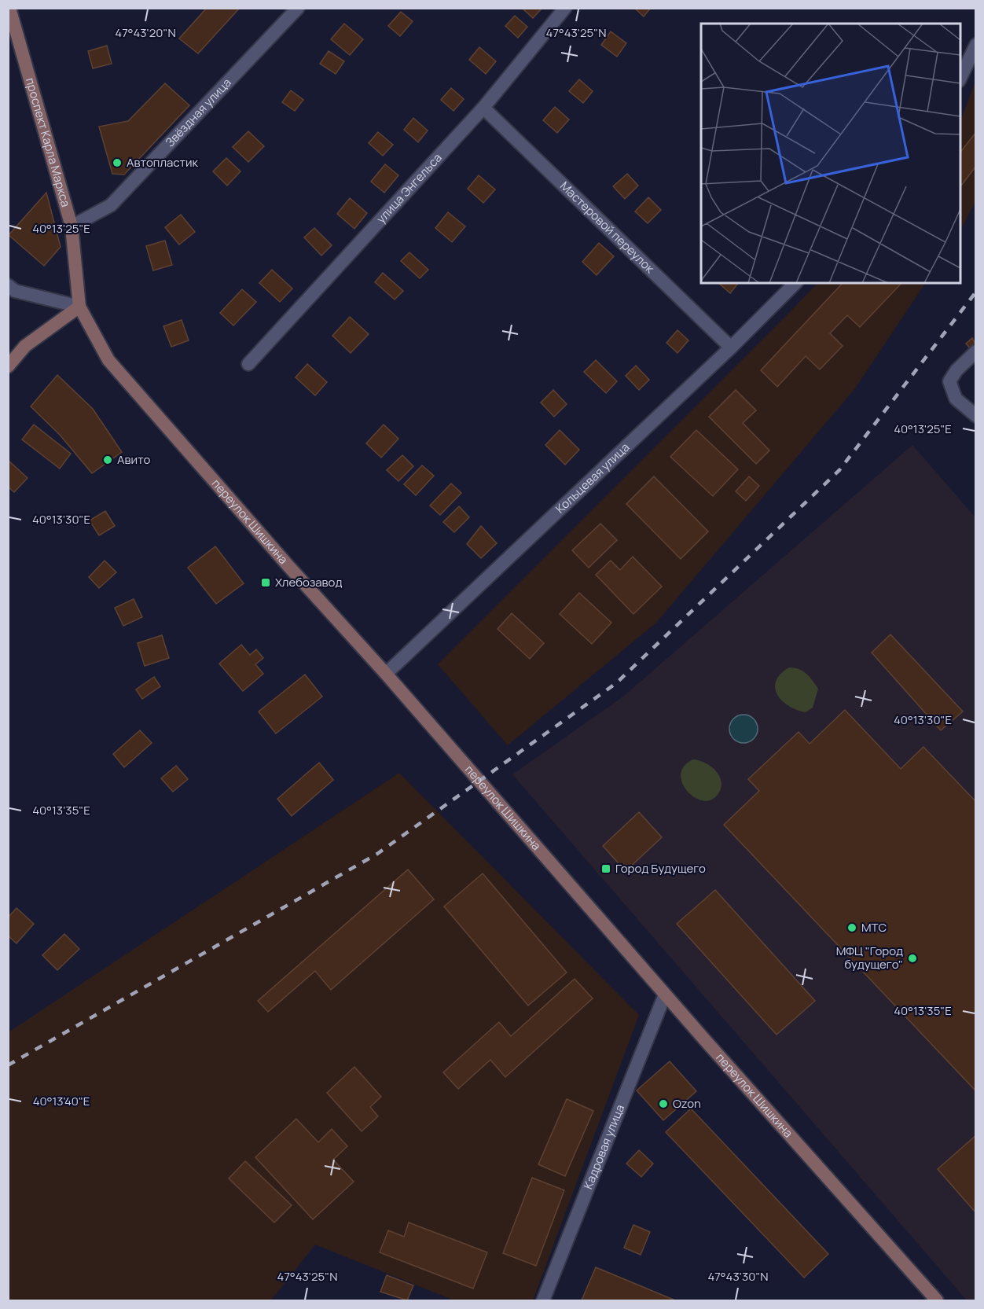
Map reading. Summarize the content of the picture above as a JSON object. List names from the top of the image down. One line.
{"streets":{"main road":["проспект Карла Маркса","переулок Шишкина"],"street":["Звёздная улица","улица Энгельса","Мастеровой переулок","Кольцевая улица","Кадровая улица"]},"crossings":[["Звёздная улица","проспект Карла Маркса"],["проспект Карла Маркса","переулок Шишкина"],["улица Энгельса","Мастеровой переулок"],["Мастеровой переулок","Кольцевая улица"],["Кольцевая улица","переулок Шишкина"],["переулок Шишкина","Кадровая улица"]],"places":{"other":["Автопластик","Авито","МТС","МФЦ \"Город будущего\"","Ozon"],"transit":["Хлебозавод","Город Будущего"]},"coordinates":["47°43'20\"N","47°43'25\"N","40°13'25\"E","40°13'30\"E","40°13'35\"E","40°13'40\"E","47°43'30\"N"]}
